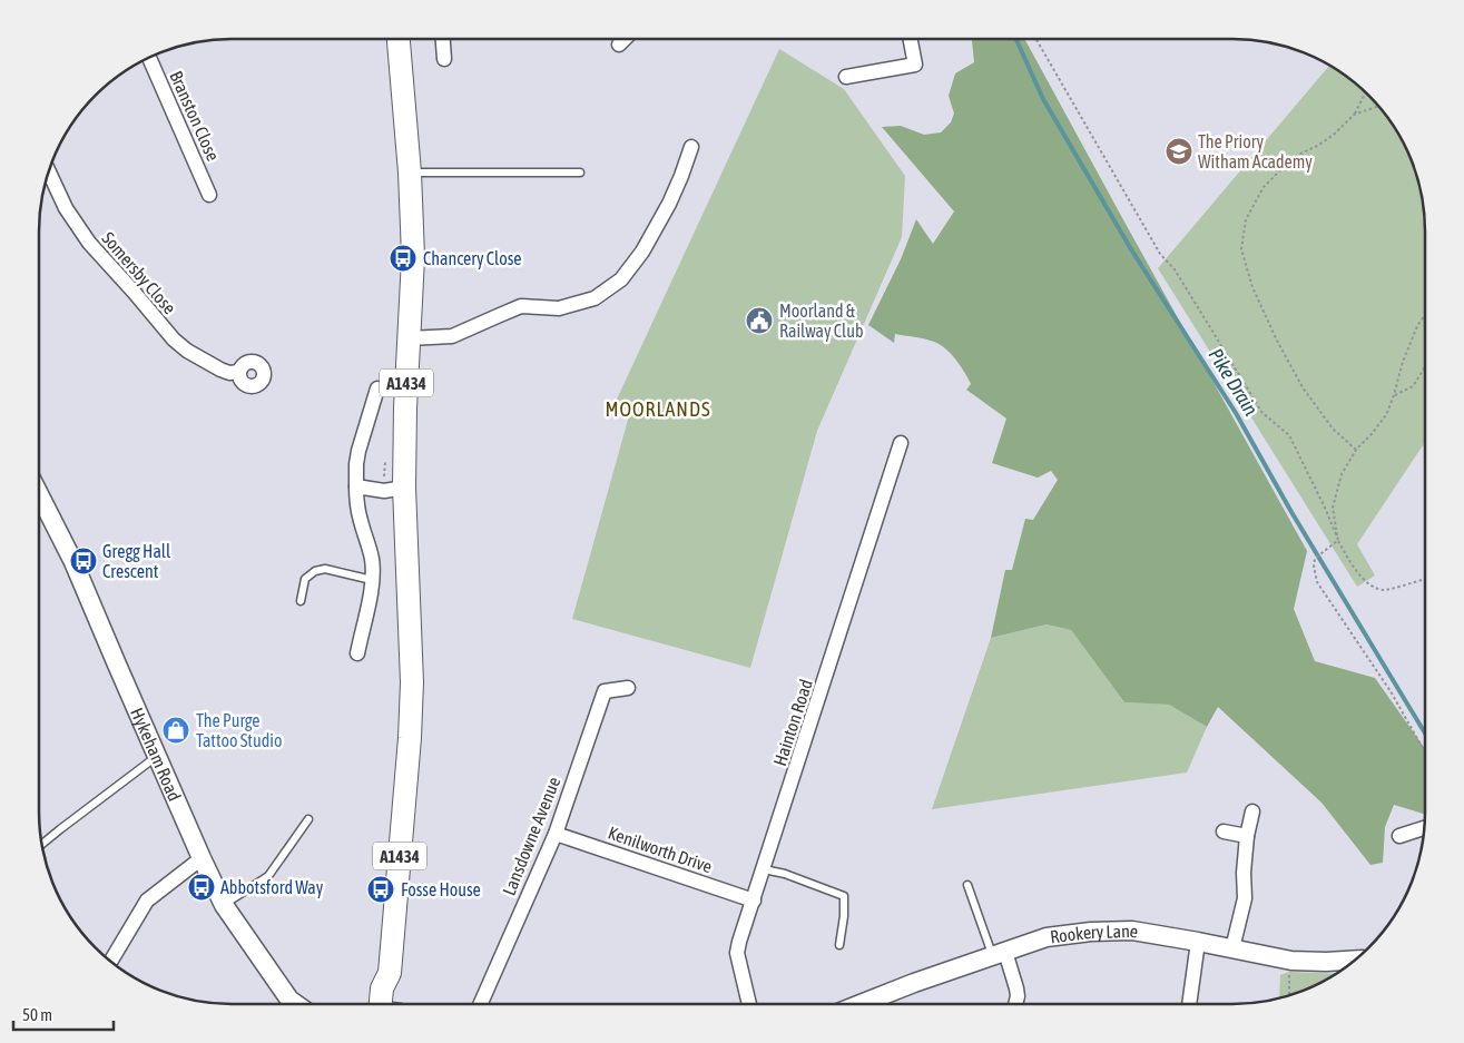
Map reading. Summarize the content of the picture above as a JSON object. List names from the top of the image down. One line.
{"streets":{"main road":["A1434"],"street":["Branston Close","Somersby Close","Hainton Road","Hykeham Road","Lansdowne Avenue","Kenilworth Drive","Rookery Lane"]},"crossings":[["Hainton Road","Kenilworth Drive"],["Lansdowne Avenue","Kenilworth Drive"]],"districts":["MOORLANDS"],"water":["Pike Drain"],"places":{"school or university":["The Priory Witham Academy"],"bus stop":["Chancery Close","Gregg Hall Crescent","Abbotsford Way","Fosse House"],"public building":["Moorland & Railway Club"],"shop":["The Purge Tattoo Studio"]},"scale_bar":"50 m"}
